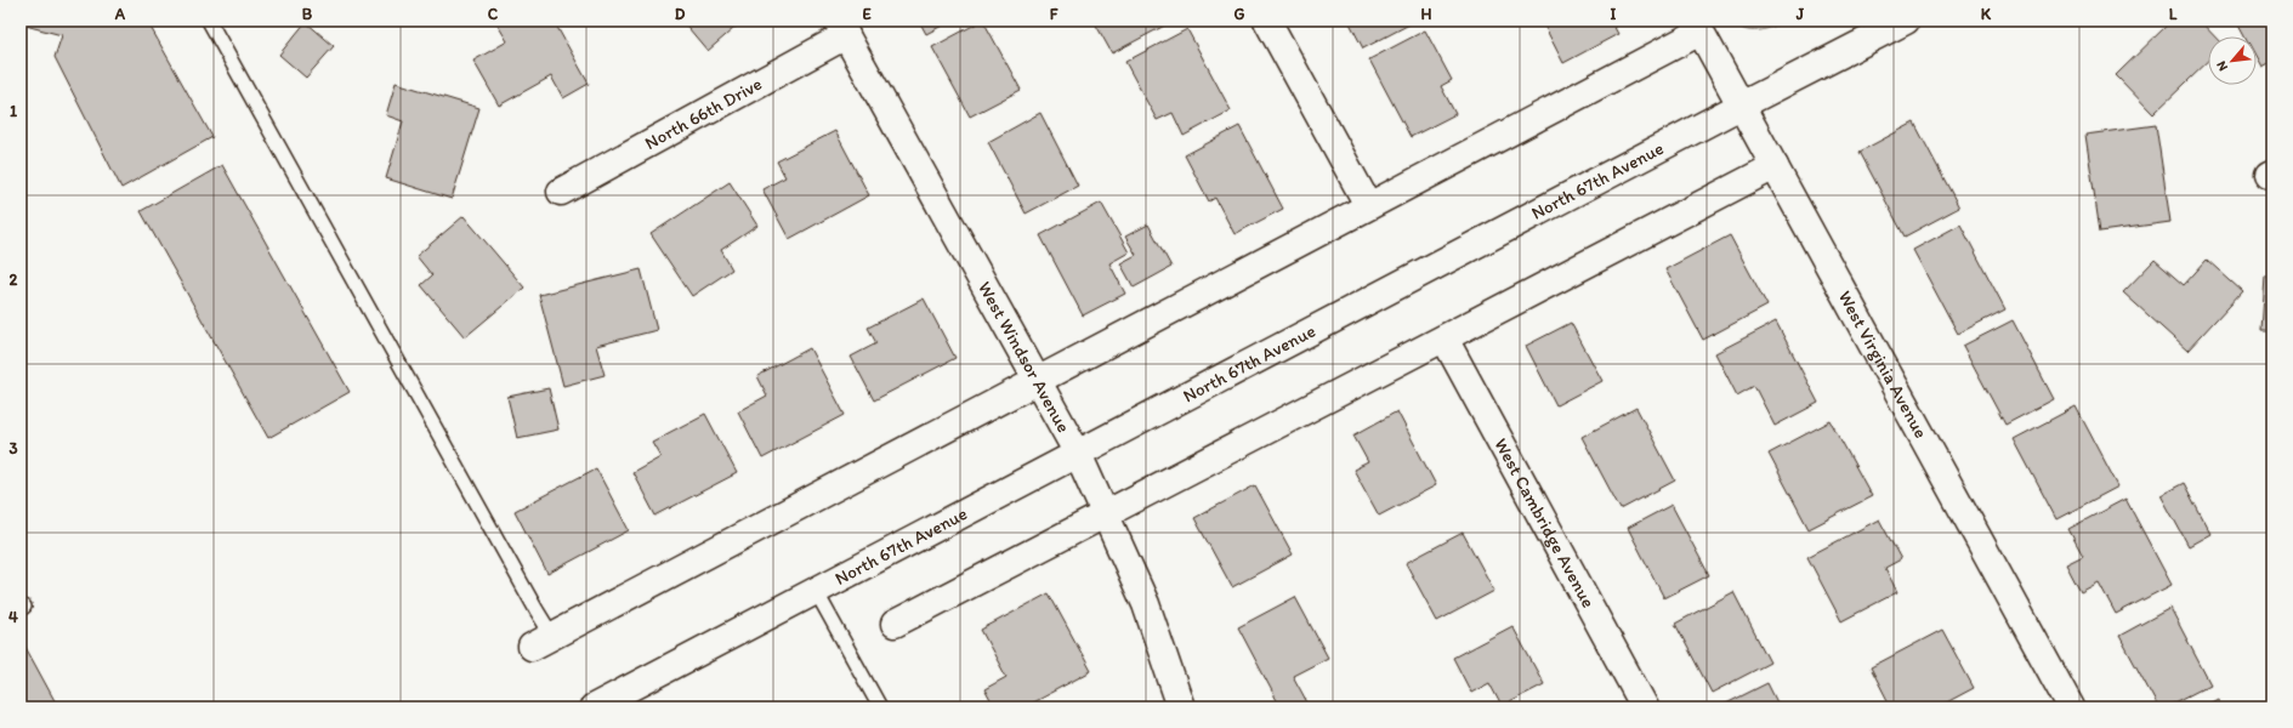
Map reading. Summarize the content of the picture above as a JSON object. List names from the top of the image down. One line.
{"streets":{"street":["North 66th Drive","North 67th Avenue","West Windsor Avenue","West Virginia Avenue","West Cambridge Avenue"]},"crossings":[["North 66th Drive","West Windsor Avenue"],["North 67th Avenue","West Windsor Avenue"],["North 67th Avenue","West Virginia Avenue"]],"north":"bottom left","grid":{"columns":["A","B","C","D","E","F","G","H","I","J","K","L"],"rows":["1","2","3","4"]}}
